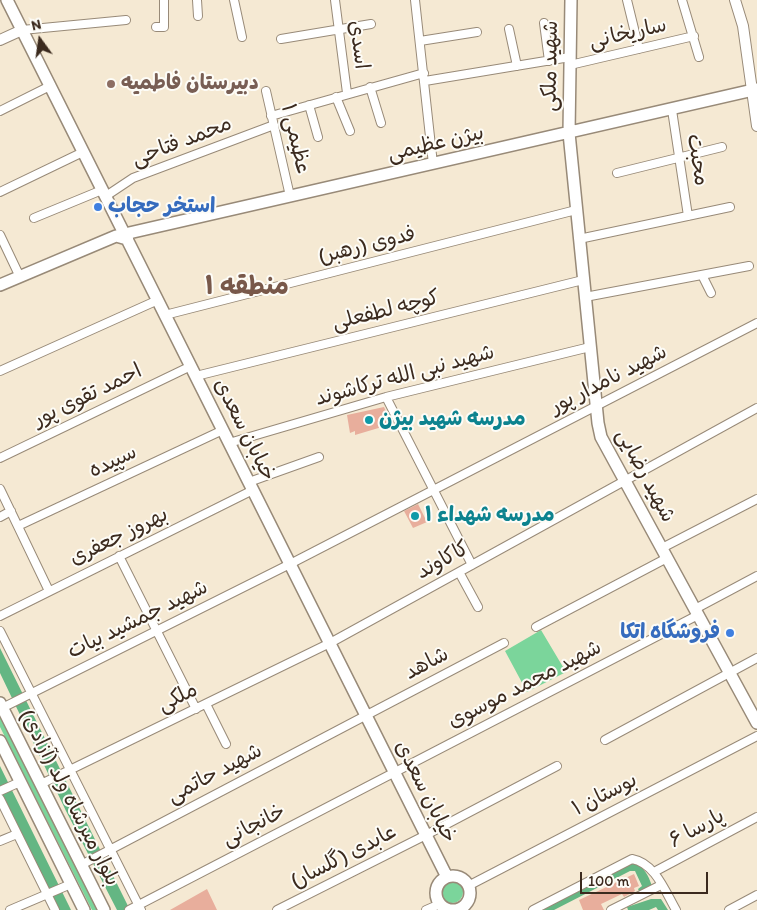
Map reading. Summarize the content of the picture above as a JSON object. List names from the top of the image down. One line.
{"streets":{"main road":["شهید ملکی","بیژن عظیمی","خیابان سعدی","شهید رضایی","بلوار میرشاه ولد (آزادی)"],"street":["ساریخانی","اسدی","عظیمی ۱","محمد فتاحی","محبت","فدوی (رهبر)","کوچه لطفعلی","شهید نبی الله ترکاشوند","شهید نامدار پور","احمد تقوی پور","سپیده","بهروز جعفری","کاکاوند","شهید جمشید بیات","شاهد","شهید محمد موسوی","ملکی","شهید حاتمی","بوستان ۱","خانجانی","پارسا ۶","عابدی (گلسار)"]},"crossings":[["ساریخانی","شهید ملکی"],["شهید ملکی","بیژن عظیمی"],["شهید ملکی","شهید رضایی"],["عظیمی ۱","محمد فتاحی"],["عظیمی ۱","بیژن عظیمی"],["محمد فتاحی","خیابان سعدی"],["بیژن عظیمی","محبت"],["بیژن عظیمی","خیابان سعدی"],["بیژن عظیمی","شهید رضایی"],["فدوی (رهبر)","خیابان سعدی"],["فدوی (رهبر)","شهید رضایی"],["کوچه لطفعلی","احمد تقوی پور"],["کوچه لطفعلی","خیابان سعدی"],["کوچه لطفعلی","شهید رضایی"],["شهید نبی الله ترکاشوند","خیابان سعدی"],["شهید نبی الله ترکاشوند","شهید رضایی"],["شهید نامدار پور","خیابان سعدی"],["شهید نامدار پور","شهید رضایی"],["شهید نامدار پور","شهید جمشید بیات"],["احمد تقوی پور","خیابان سعدی"],["خیابان سعدی","سپیده"],["خیابان سعدی","بهروز جعفری"],["خیابان سعدی","کاکاوند"],["خیابان سعدی","شهید جمشید بیات"],["خیابان سعدی","شاهد"],["خیابان سعدی","شهید محمد موسوی"],["خیابان سعدی","ملکی"],["خیابان سعدی","شهید حاتمی"],["خیابان سعدی","بوستان ۱"],["خیابان سعدی","خانجانی"],["خیابان سعدی","عابدی (گلسار)"],["شهید رضایی","کاکاوند"],["شهید رضایی","شهید محمد موسوی"],["کاکاوند","ملکی"],["شهید جمشید بیات","بلوار میرشاه ولد (آزادی)"],["شاهد","شهید حاتمی"],["شهید محمد موسوی","خانجانی"],["ملکی","بلوار میرشاه ولد (آزادی)"],["شهید حاتمی","بلوار میرشاه ولد (آزادی)"]],"districts":["منطقه ۱"],"places":["دبیرستان فاطمیه","استخر حجاب","مدرسه شهید بیژن","مدرسه شهداء ۱","فروشگاه اتکا"],"scale_bar":"100 m","north":"top"}
